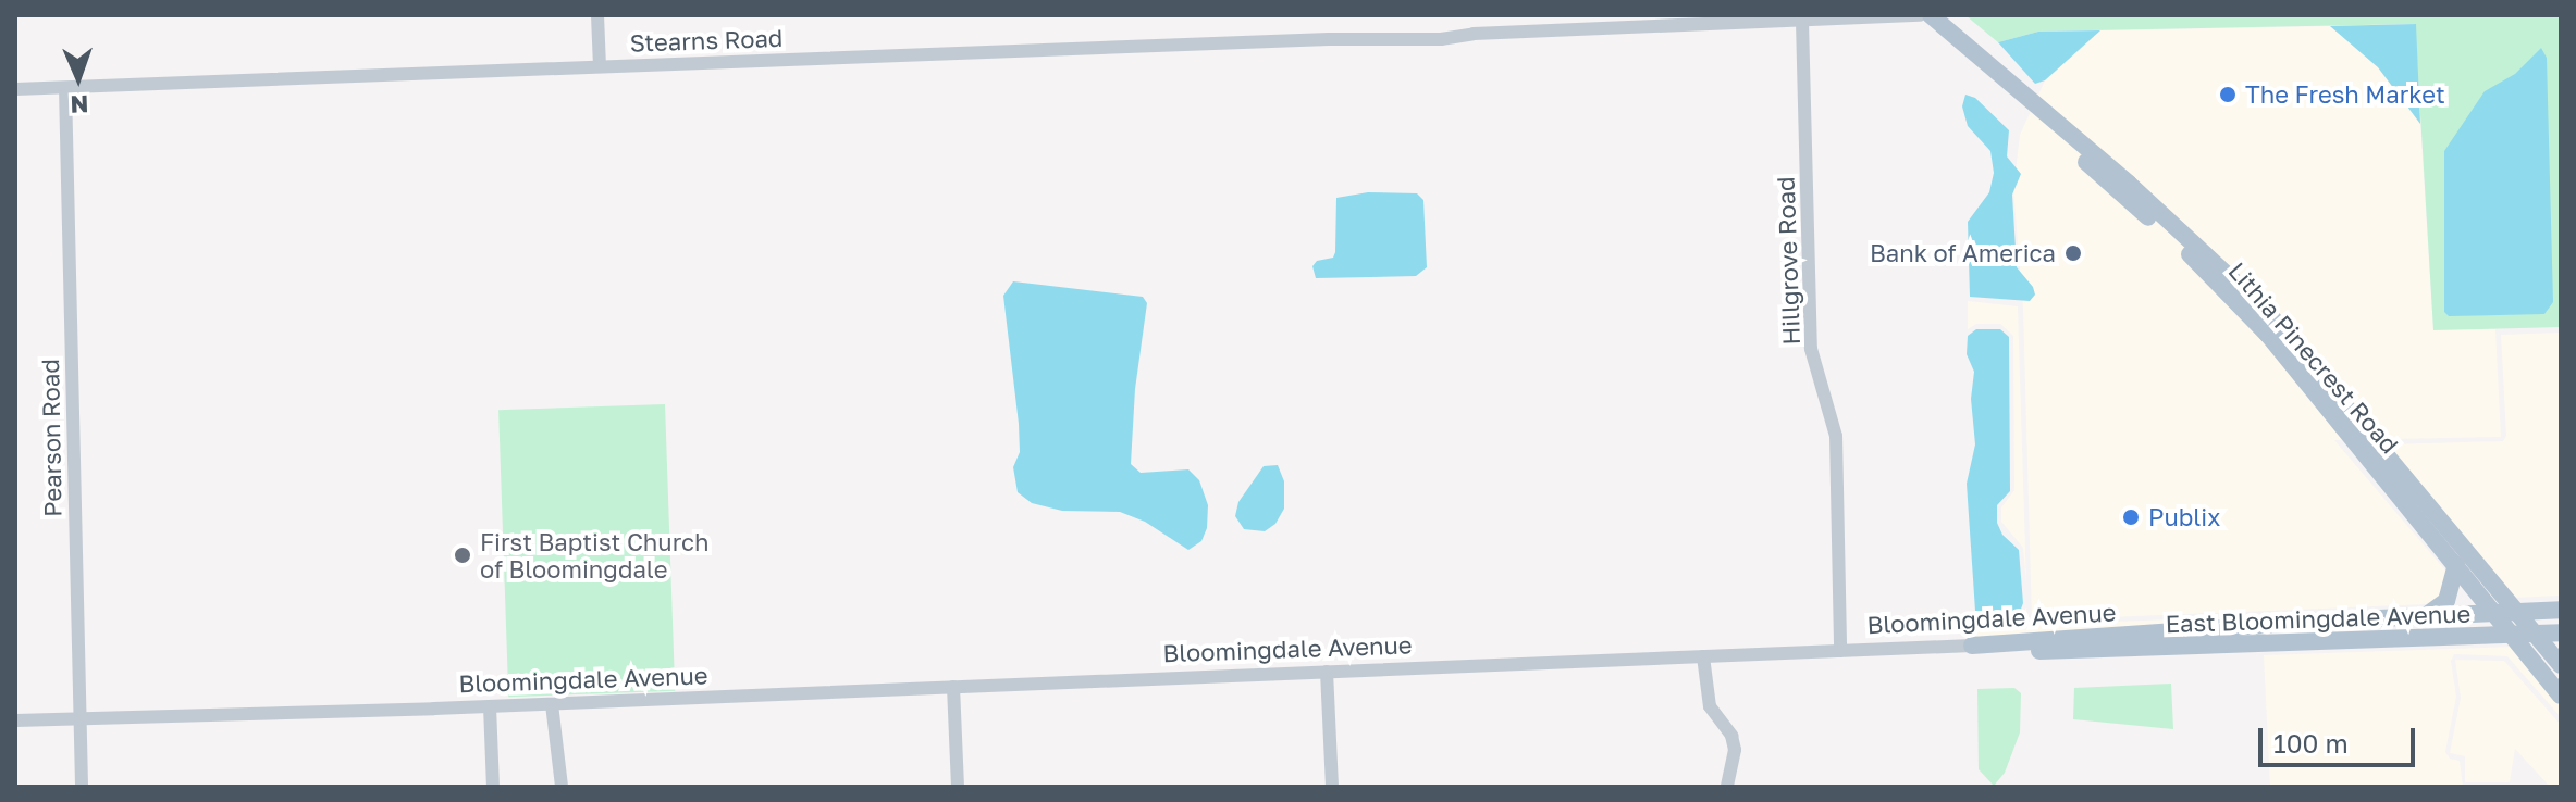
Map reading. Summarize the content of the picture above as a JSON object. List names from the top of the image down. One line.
{"streets":{"main road":["Lithia Pinecrest Road","Bloomingdale Avenue","East Bloomingdale Avenue"],"street":["Stearns Road","Hillgrove Road","Pearson Road"]},"crossings":[["Stearns Road","Hillgrove Road"],["Stearns Road","Pearson Road"],["Hillgrove Road","Bloomingdale Avenue"],["Lithia Pinecrest Road","Bloomingdale Avenue"],["Lithia Pinecrest Road","East Bloomingdale Avenue"],["Pearson Road","Bloomingdale Avenue"],["Bloomingdale Avenue","East Bloomingdale Avenue"]],"places":["The Fresh Market","Bank of America","Publix","First Baptist Church of Bloomingdale"],"scale_bar":"100 m","north":"bottom"}
